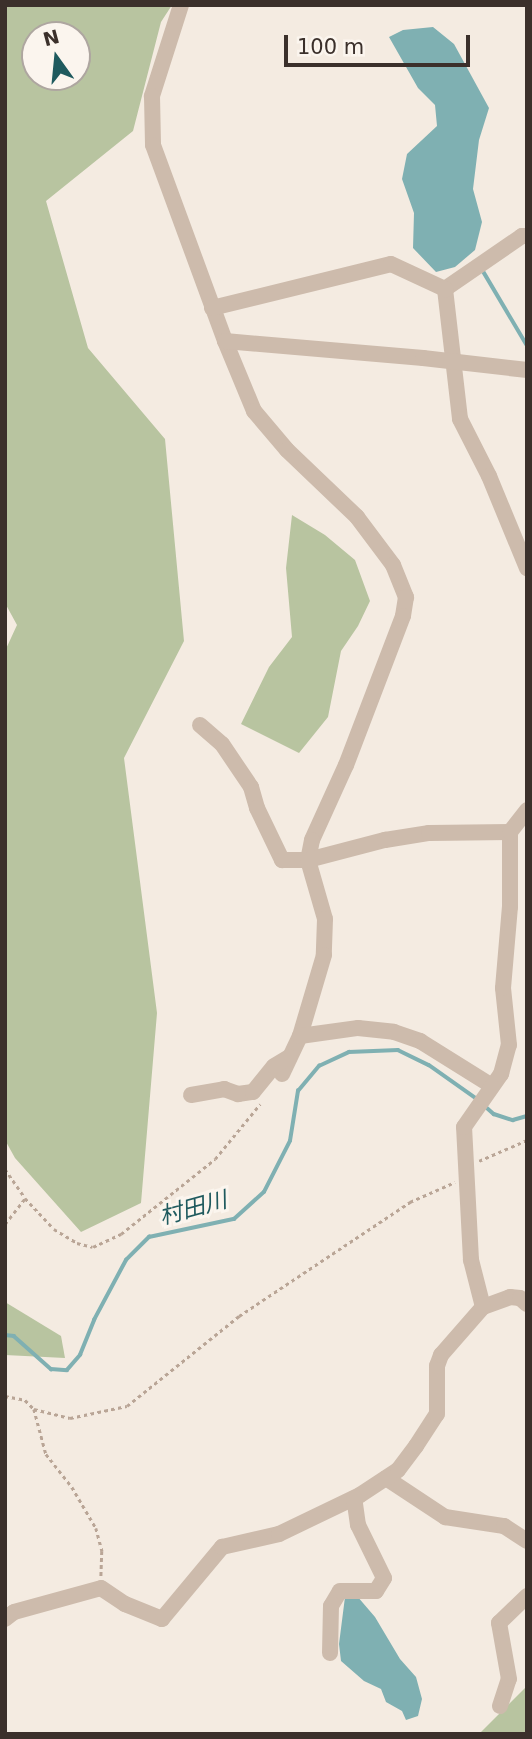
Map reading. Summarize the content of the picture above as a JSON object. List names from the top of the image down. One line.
{"water":["村田川"],"scale_bar":"100 m","north":"top"}
